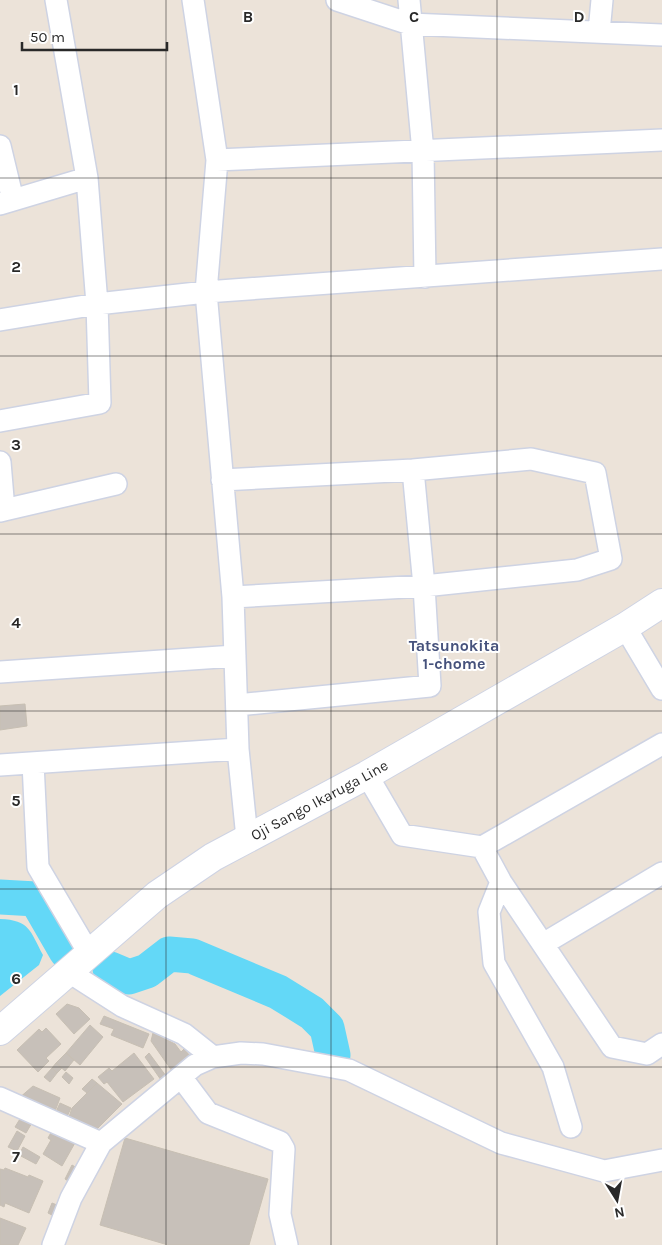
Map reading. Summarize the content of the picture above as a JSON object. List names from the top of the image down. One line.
{"streets":{"main road":["Oji Sango Ikaruga Line"]},"districts":["Tatsunokita 1-chome"],"scale_bar":"50 m","north":"bottom","grid":{"columns":["B","C","D"],"rows":["1","2","3","4","5","6","7"]}}
